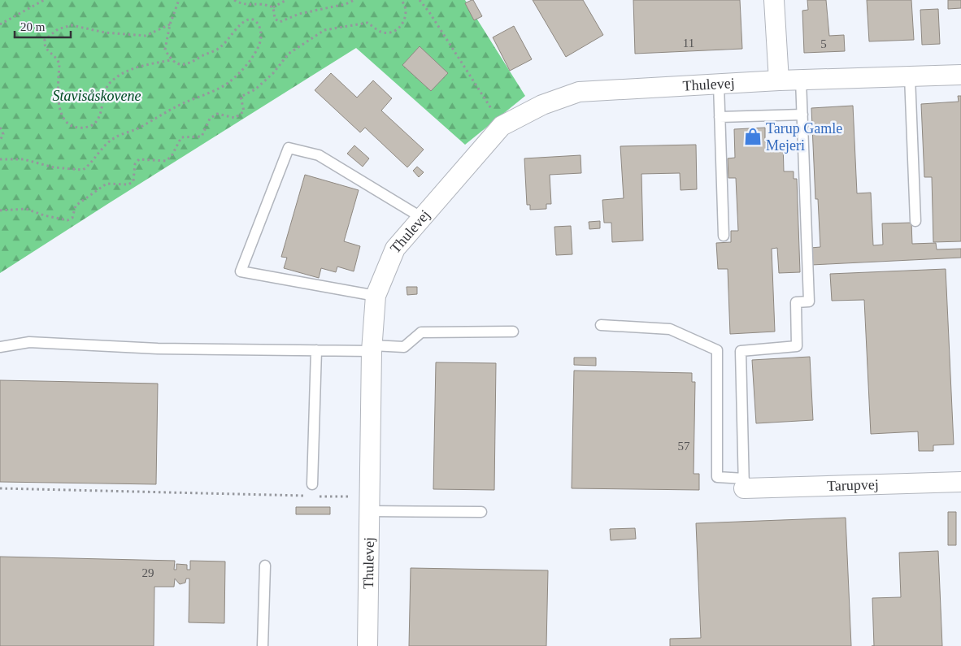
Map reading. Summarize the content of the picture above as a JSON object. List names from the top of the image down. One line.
{"streets":{"street":["Thulevej","Tarupvej"]},"parks":["Stavisåskovene"],"places":{"shop":["Tarup Gamle Mejeri"]},"house_numbers":["11","5","57","29"],"scale_bar":"20 m"}
